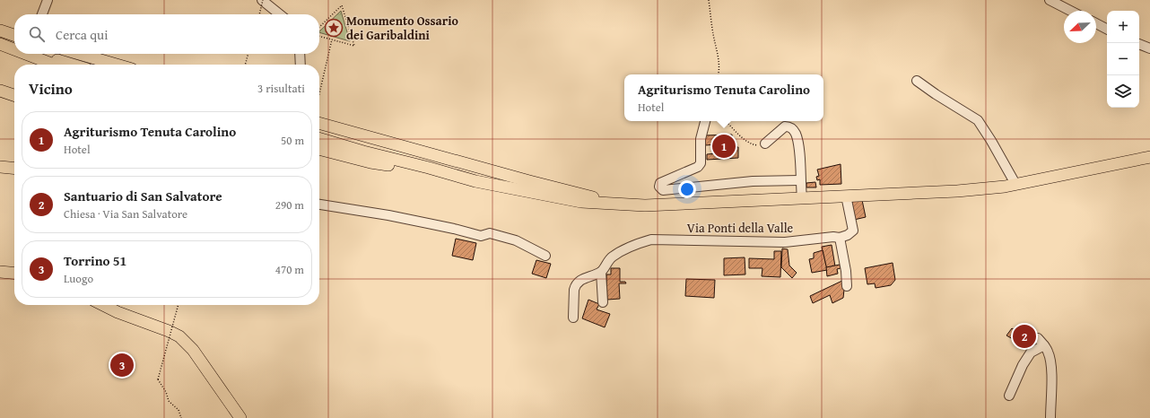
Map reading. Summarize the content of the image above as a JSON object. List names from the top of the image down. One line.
{"streets":{"street":["Via Ponti della Valle"]},"places":{"place":["Monumento Ossario dei Garibaldini"]},"north":"bottom left","page":{"map_buttons":["+","−"],"search":"Cerca qui","heading":["Vicino","3 risultati"],"popup":["Agriturismo Tenuta Carolino","Hotel"],"list":[{"mark":"1","name":"Agriturismo Tenuta Carolino","note":"Hotel","value":"50 m"},{"mark":"2","name":"Santuario di San Salvatore","note":"Chiesa · Via San Salvatore","value":"290 m"},{"mark":"3","name":"Torrino 51","note":"Luogo","value":"470 m"}],"pins":["1","2","3"]}}
